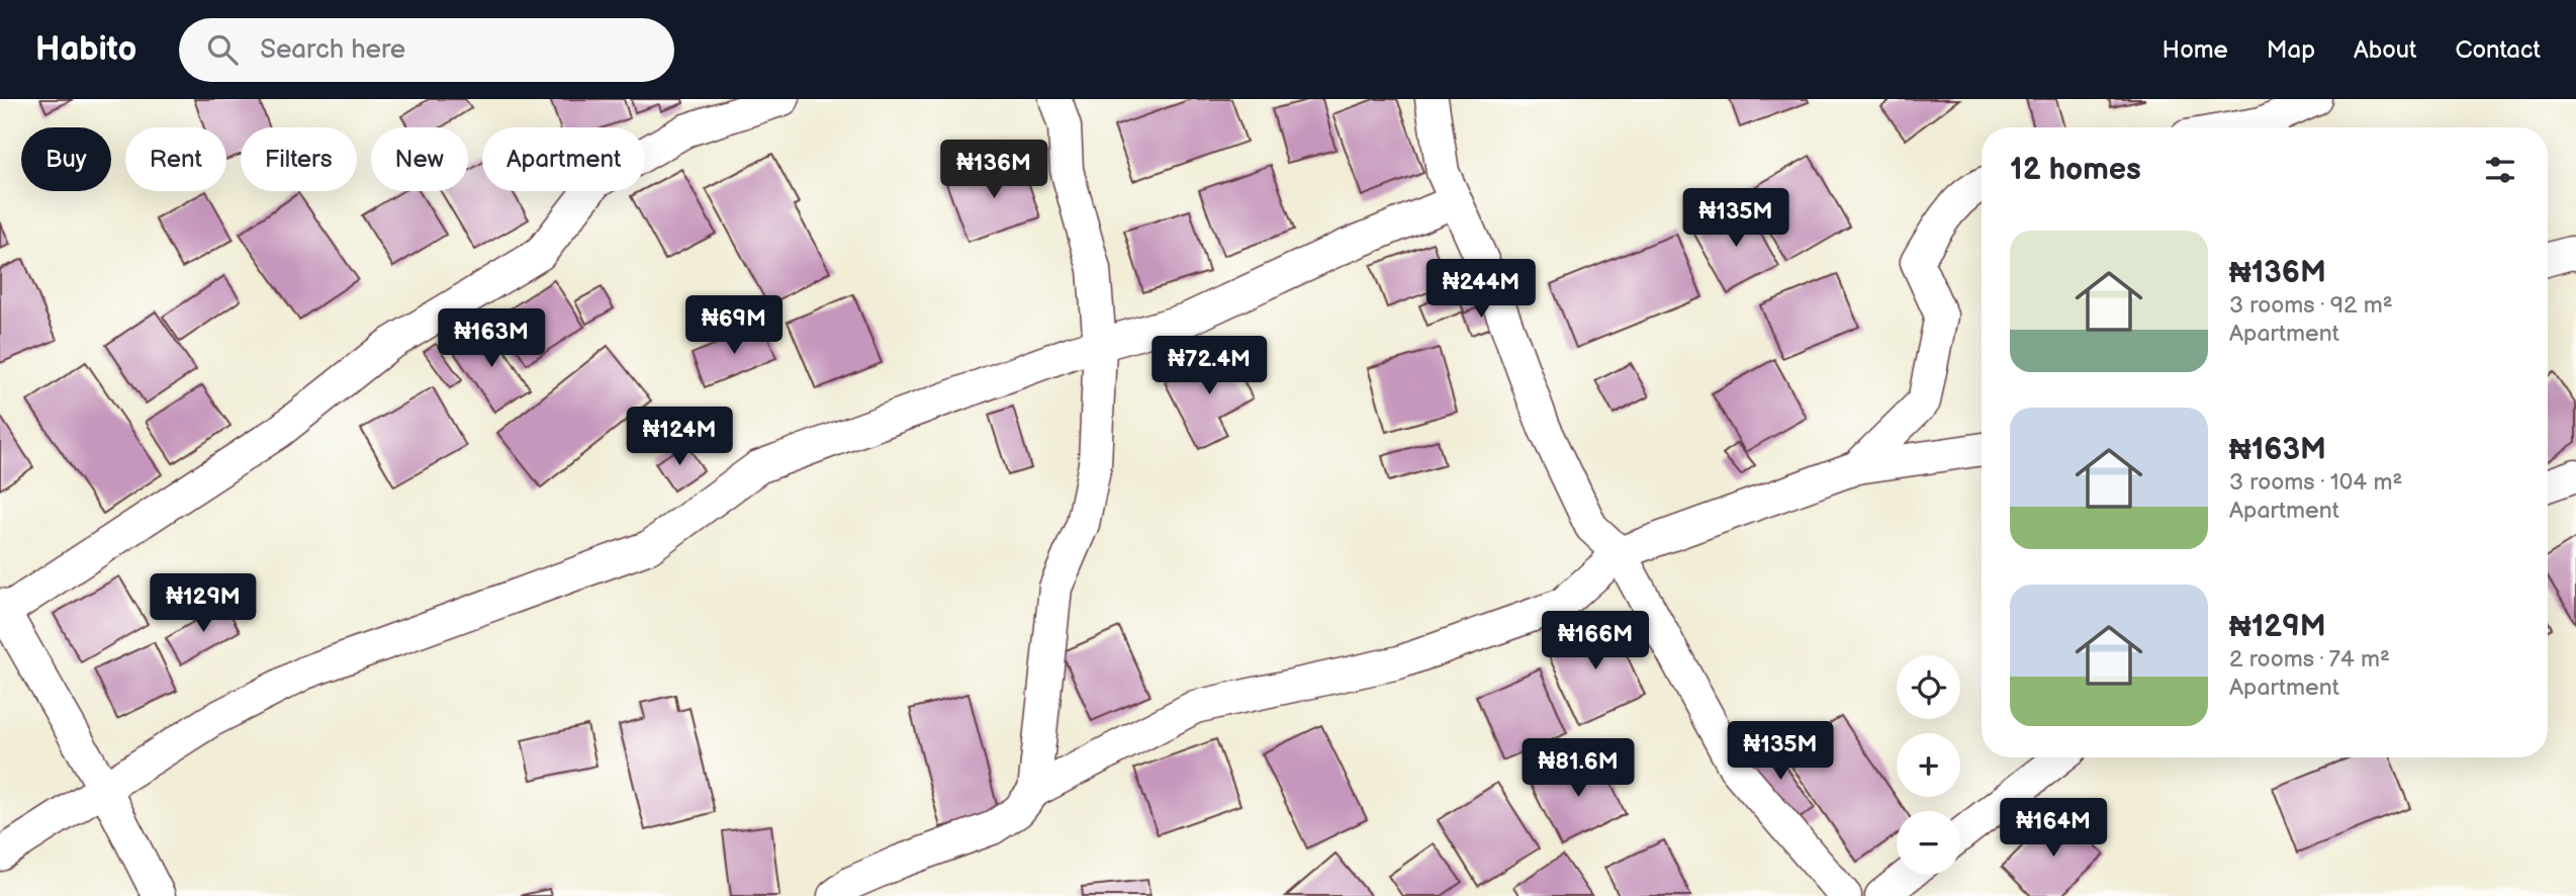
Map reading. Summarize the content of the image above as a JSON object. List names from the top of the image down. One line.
{"page":{"header":"Habito","search":"Search here","nav":["Home","Map","About","Contact"],"chip":["Buy","Rent","Filters","New","Apartment"],"heading":"12 homes","price":["₦136M","₦135M","₦244M","₦69M","₦163M","₦72.4M","₦124M","₦129M","₦166M","₦135M","₦81.6M","₦164M"],"list":[{"name":"₦136M","note":"3 rooms · 92 m² · Apartment"},{"name":"₦163M","note":"3 rooms · 104 m² · Apartment"},{"name":"₦129M","note":"2 rooms · 74 m² · Apartment"}],"map_buttons":["+","−"]}}
